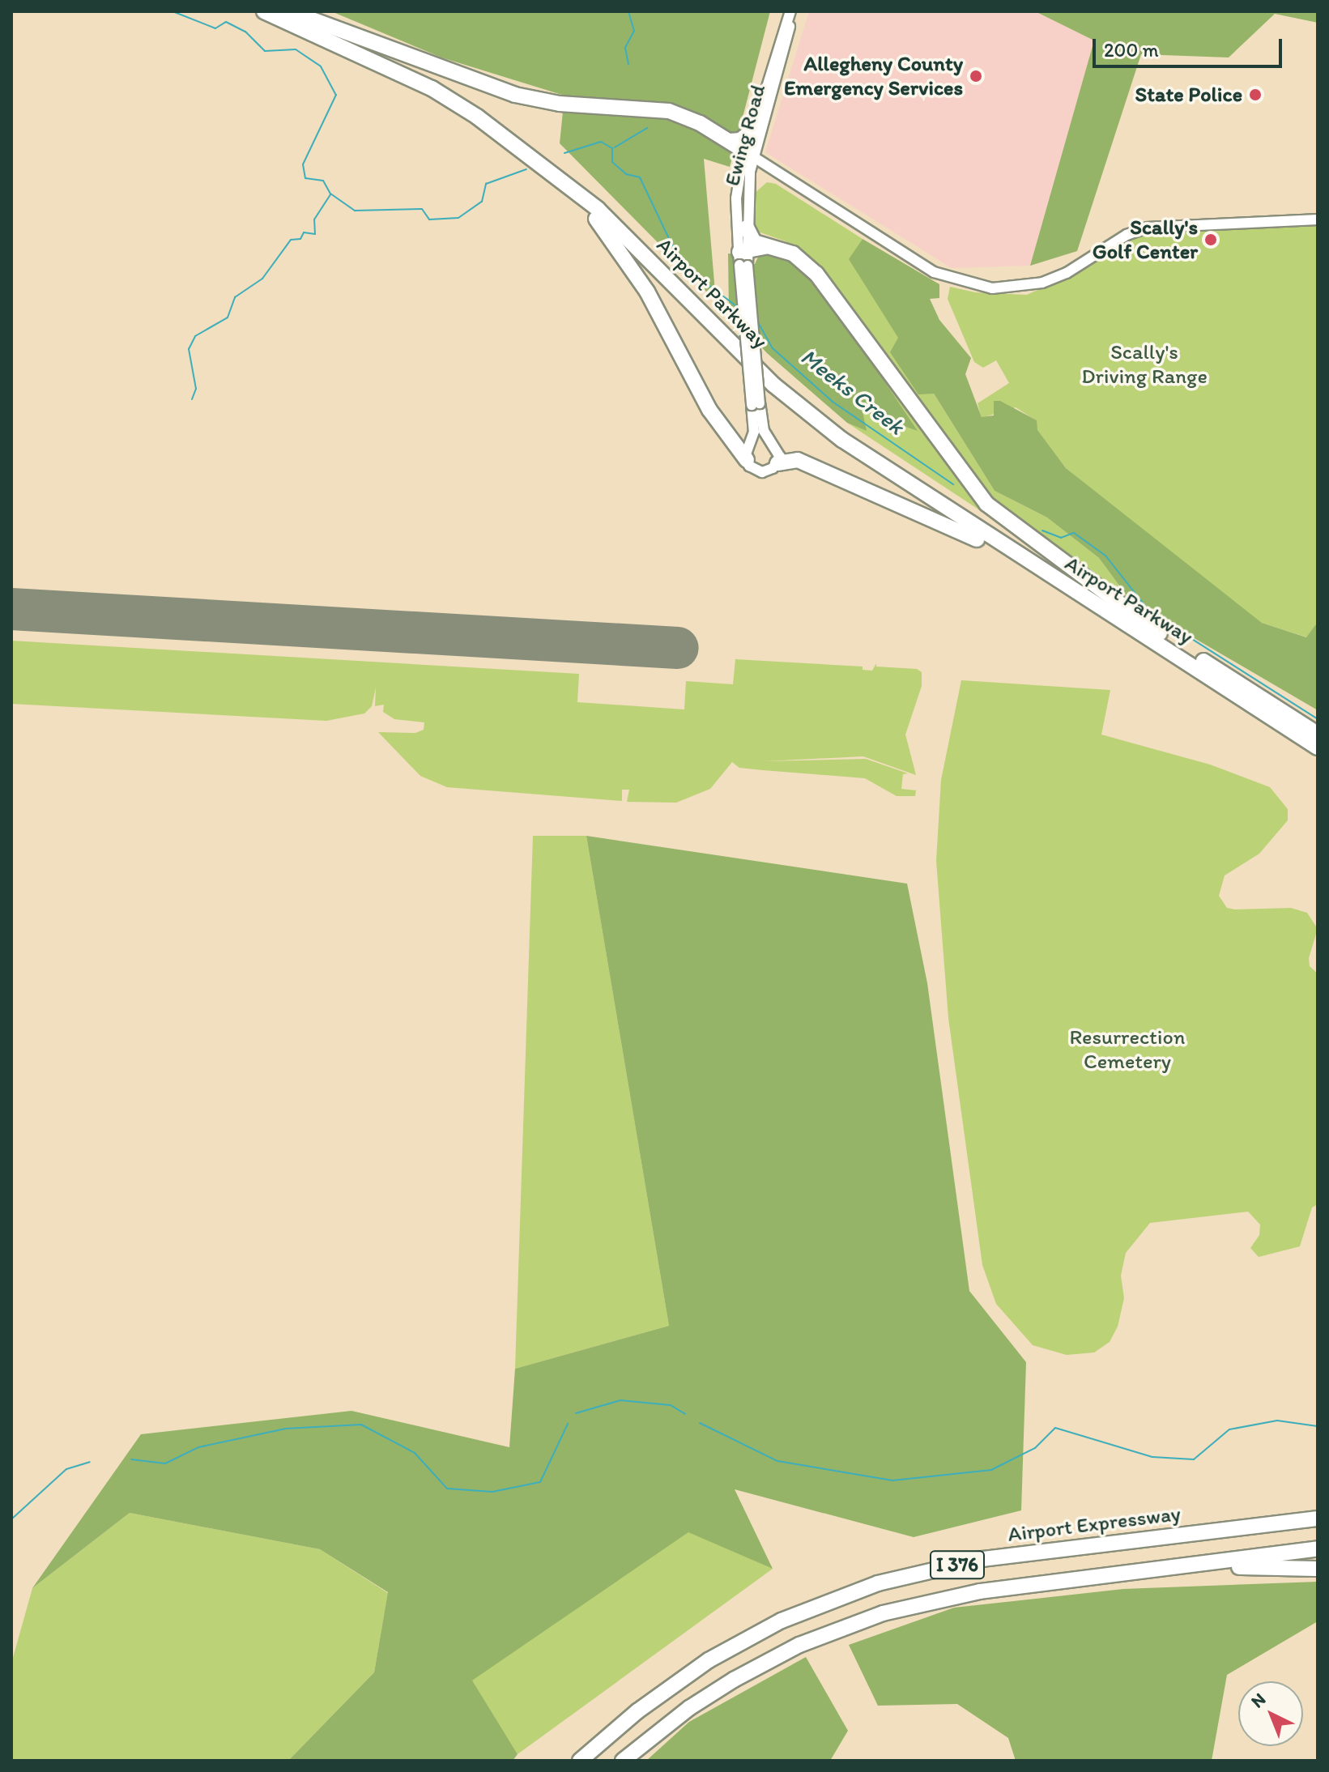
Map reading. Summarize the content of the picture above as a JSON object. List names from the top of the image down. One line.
{"streets":{"highway":["Airport Parkway","Airport Expressway","I 376"],"street":["Ewing Road"]},"water":["Meeks Creek"],"parks":["Scally's Driving Range","Resurrection Cemetery"],"places":["Allegheny County Emergency Services","State Police","Scally's Golf Center"],"scale_bar":"200 m","north":"top left"}
